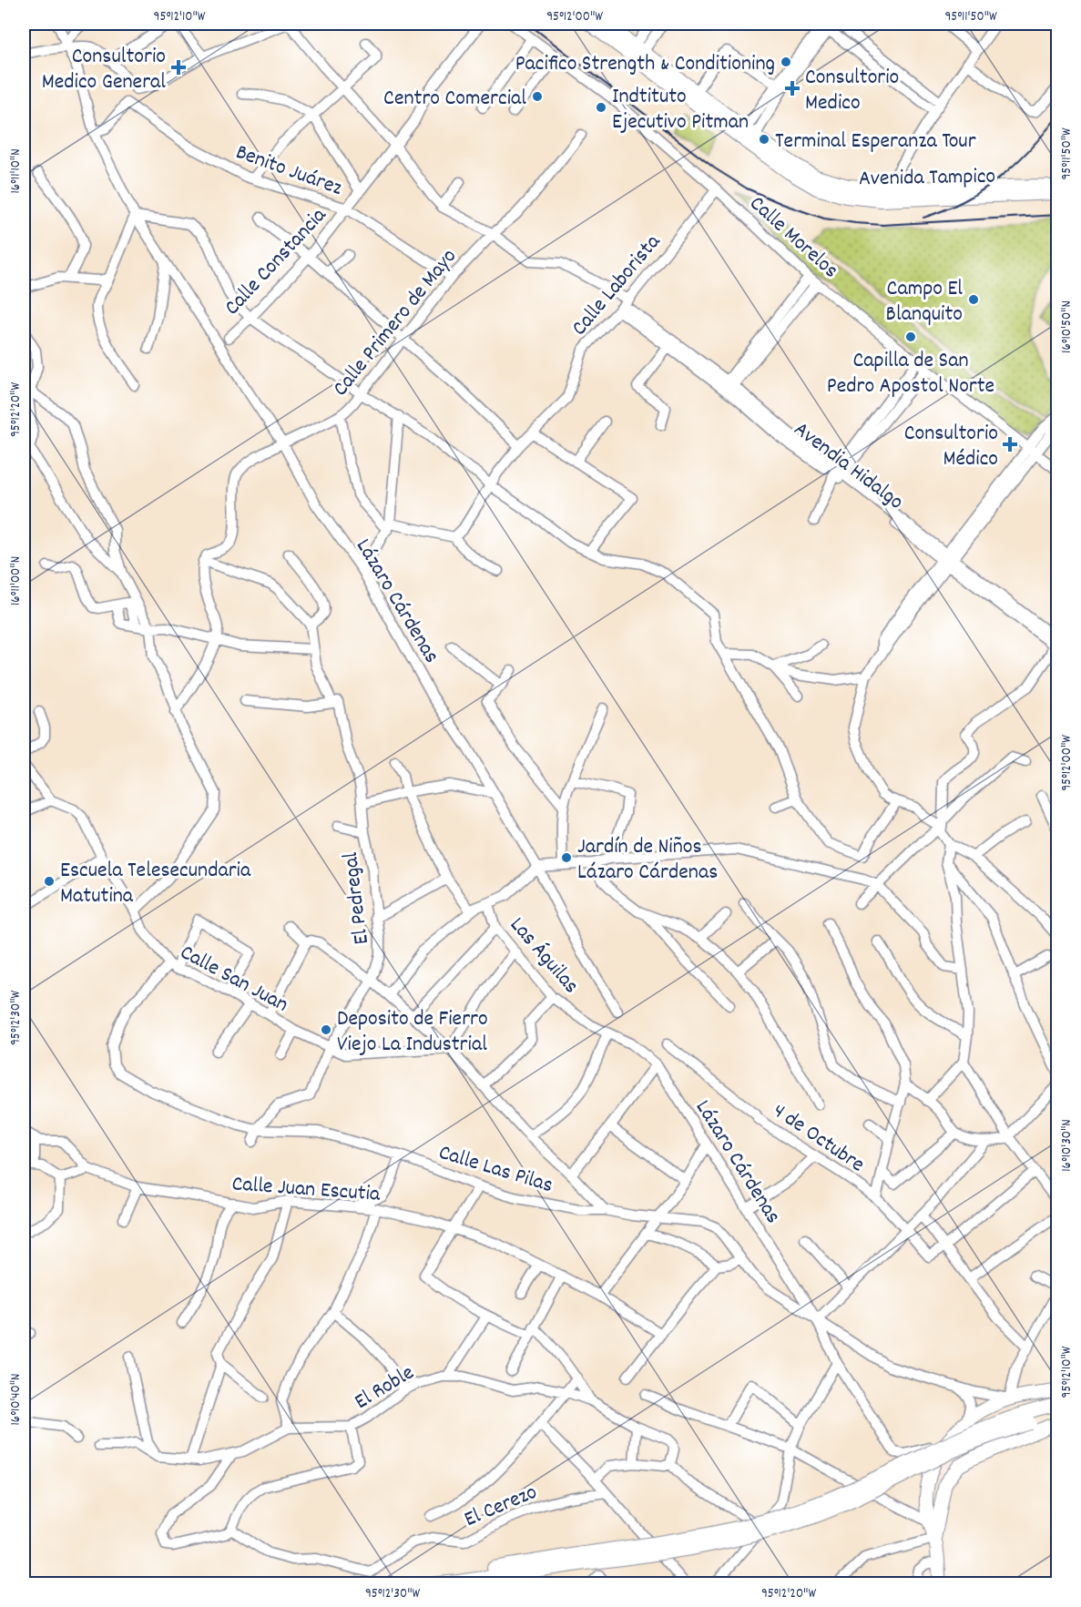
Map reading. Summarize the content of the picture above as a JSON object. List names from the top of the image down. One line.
{"streets":{"main road":["Avenida Tampico"],"street":["Benito Juárez","Calle Morelos","Calle Constancia","Calle Laborista","Calle Primero de Mayo","Avendia Hidalgo","Lázaro Cárdenas","El Pedregal","Las Águilas","Calle San Juan","4 de Octubre","Calle Las Pilas","Calle Juan Escutia","El Roble","El Cerezo"]},"crossings":[["Benito Juárez","Calle Constancia"],["Benito Juárez","Calle Primero de Mayo"],["Calle Morelos","Calle Laborista"],["Calle Laborista","Avendia Hidalgo"],["Calle Primero de Mayo","Lázaro Cárdenas"],["Lázaro Cárdenas","Las Águilas"],["Lázaro Cárdenas","Calle Las Pilas"],["El Pedregal","Calle San Juan"],["El Pedregal","Calle Las Pilas"],["Calle San Juan","Calle Las Pilas"]],"places":{"other":["Pacifico Strength & Conditioning","Centro Comercial","Indtituto Ejecutivo Pitman","Terminal Esperanza Tour","Campo El Blanquito","Capilla de San Pedro Apostol Norte","Jardín de Niños Lázaro Cárdenas","Escuela Telesecundaria Matutina","Deposito de Fierro Viejo La Industrial"],"health":["Consultorio Medico General","Consultorio Medico","Consultorio Médico"]},"coordinates":["95°12'10\"W","95°12'00\"W","95°11'50\"W","16°11'10\"N","16°10'50\"N","95°12'20\"W","16°11'00\"N","95°12'30\"W","16°10'30\"N","16°10'40\"N"]}
